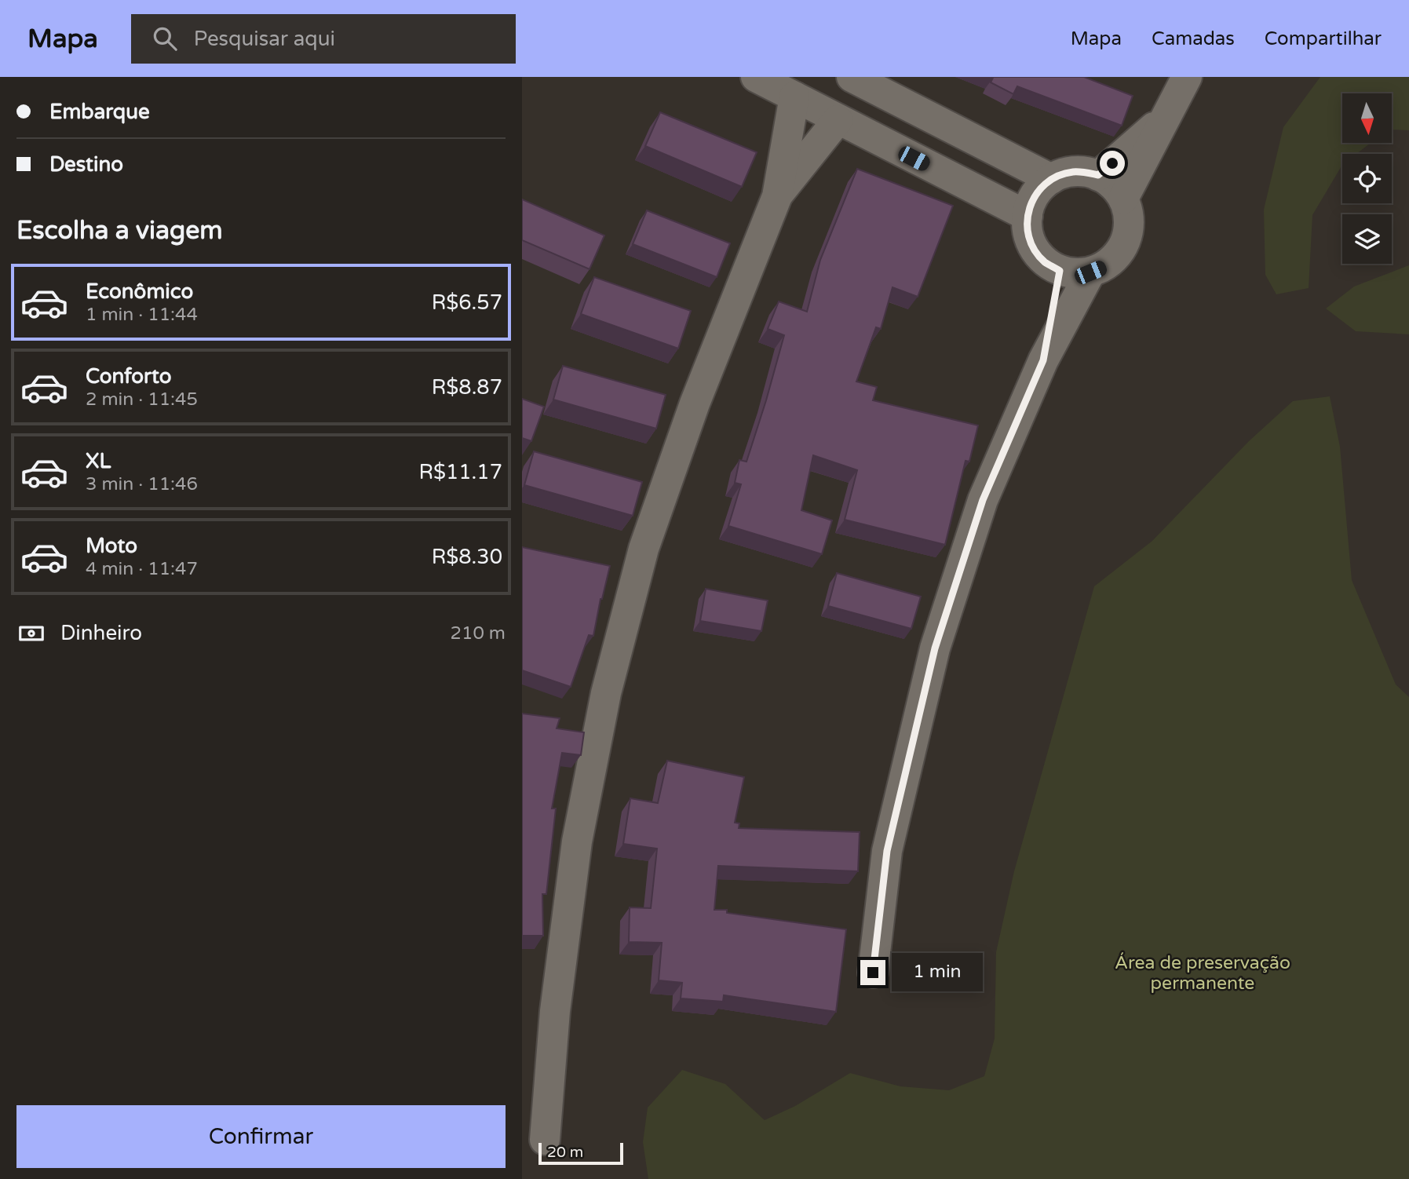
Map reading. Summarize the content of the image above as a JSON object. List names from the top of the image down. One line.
{"parks":["Área de preservação permanente"],"scale_bar":"20 m","north":"bottom","page":{"header":"Mapa","search":"Pesquisar aqui","nav":["Mapa","Camadas","Compartilhar"],"banner":["Embarque","Destino"],"heading":"Escolha a viagem","list":[{"name":"Econômico","note":"1 min · 11:44","value":"R$6.57"},{"name":"Conforto","note":"2 min · 11:45","value":"R$8.87"},{"name":"XL","note":"3 min · 11:46","value":"R$11.17"},{"name":"Moto","note":"4 min · 11:47","value":"R$8.30"}],"pay":["Dinheiro","210 m"],"bubble":"1 min","buttons":"Confirmar","scale":"20 m"}}
